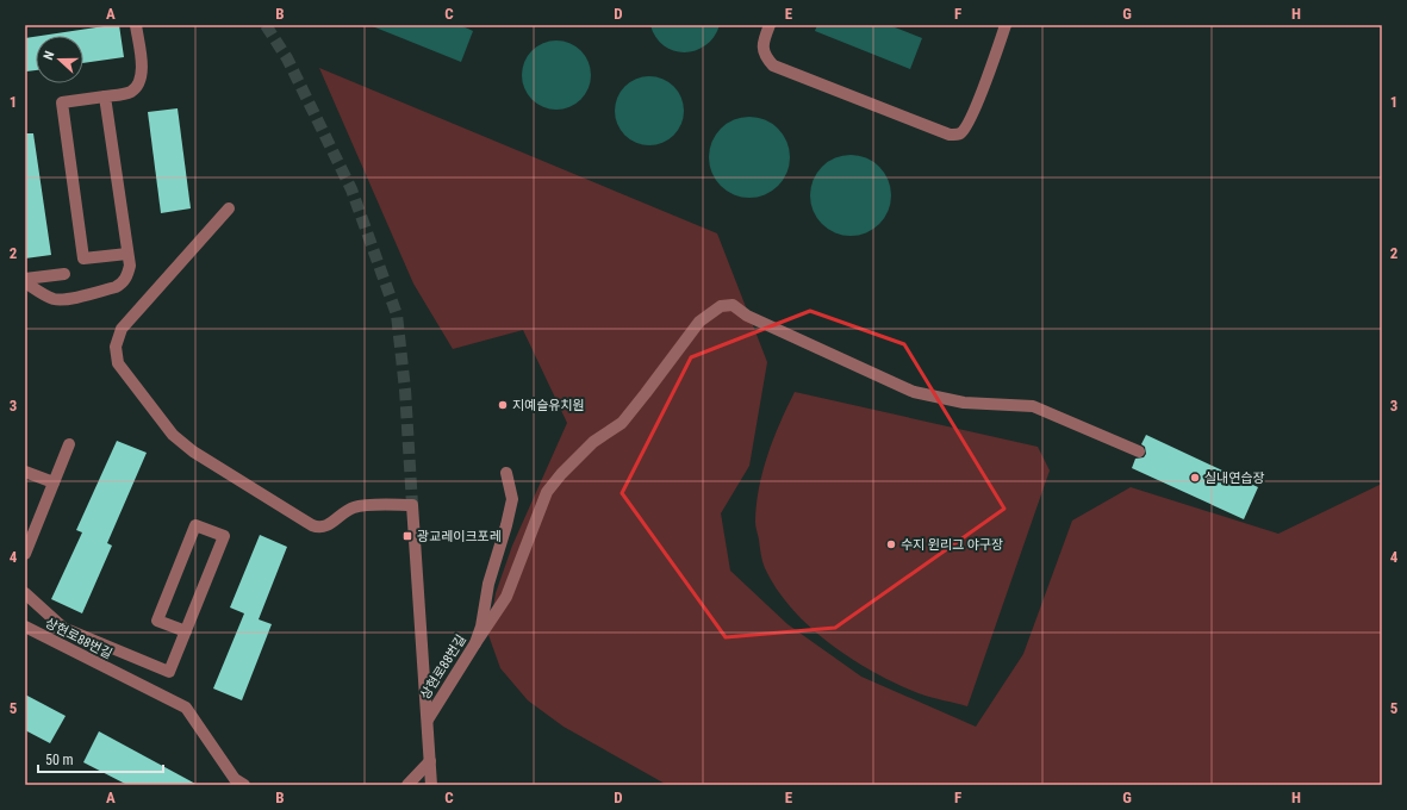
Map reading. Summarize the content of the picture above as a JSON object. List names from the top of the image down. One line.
{"streets":{"street":["상현로88번길"]},"places":{"other":["지예슬유치원","실내연습장","수지 윈리그 야구장"],"transit":["광교레이크포레"]},"scale_bar":"50 m","north":"left","grid":{"columns":["A","B","C","D","E","F","G","H"],"rows":["1","2","3","4","5"]}}
